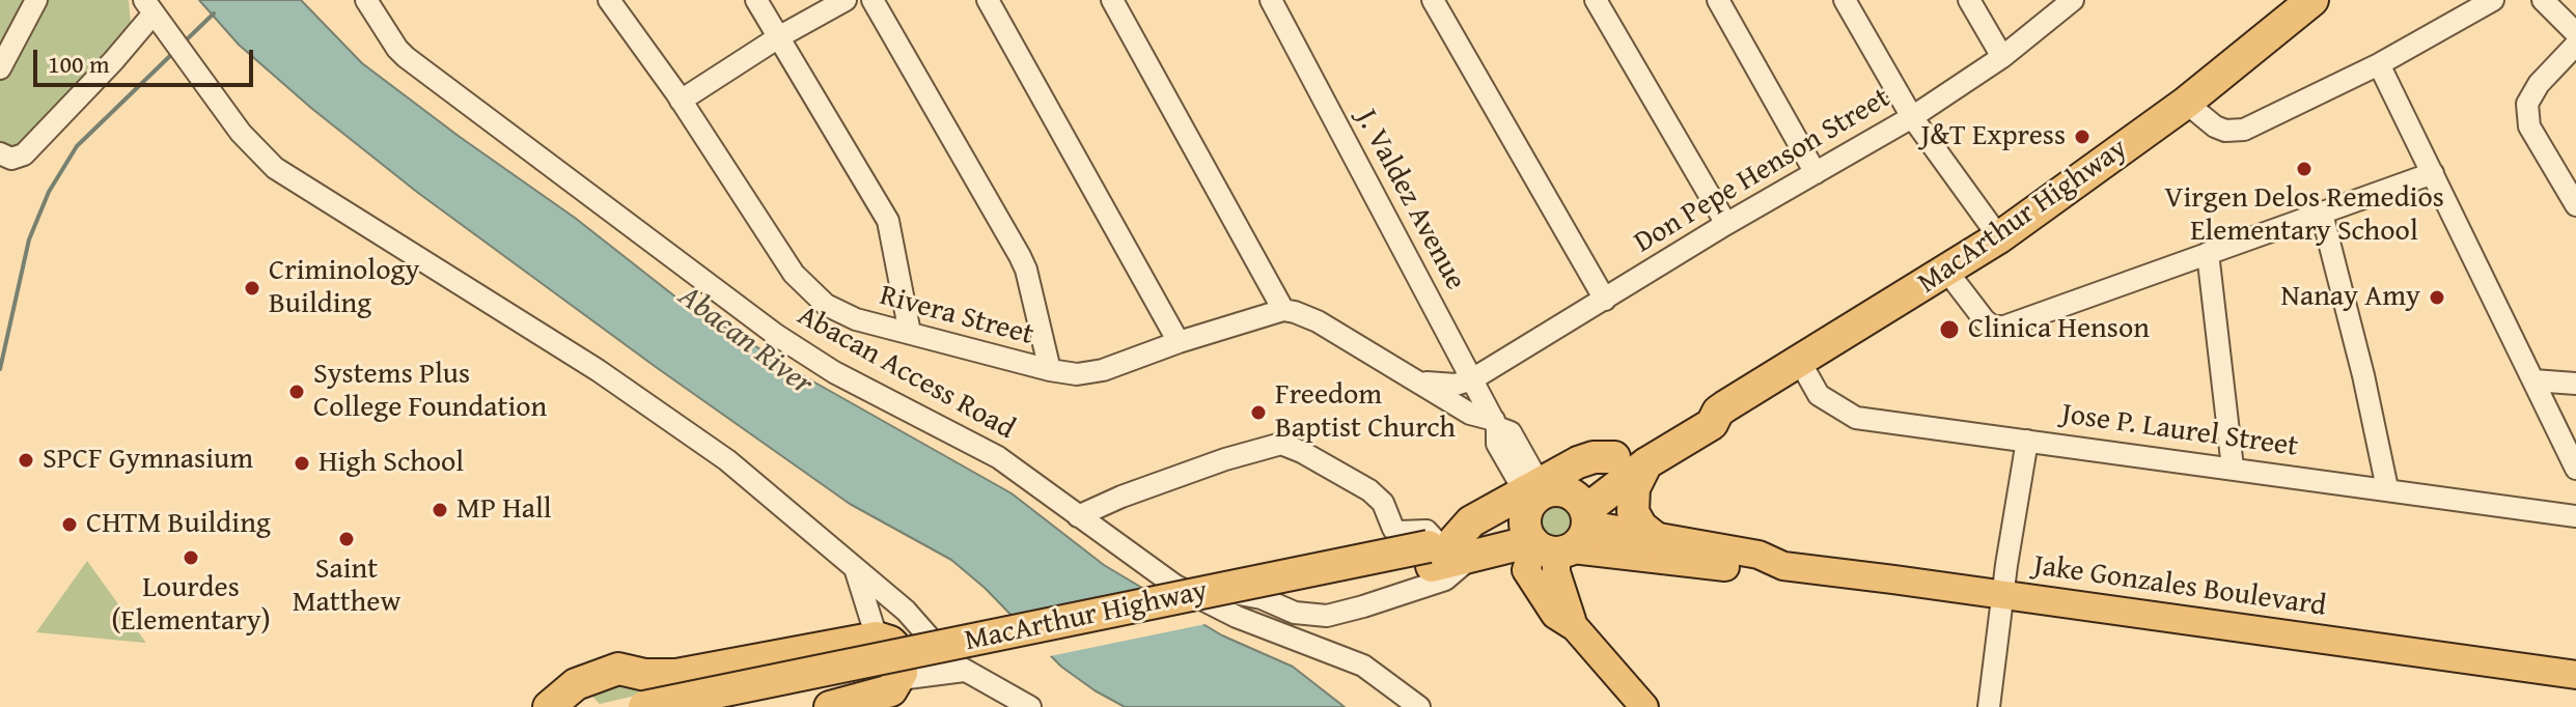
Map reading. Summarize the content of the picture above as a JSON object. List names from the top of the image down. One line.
{"streets":{"highway":["MacArthur Highway"],"main road":["Jake Gonzales Boulevard"],"street":["Don Pepe Henson Street","J. Valdez Avenue","Rivera Street","Abacan Access Road","Jose P. Laurel Street"]},"crossings":[["Don Pepe Henson Street","J. Valdez Avenue"],["J. Valdez Avenue","MacArthur Highway"],["J. Valdez Avenue","Jake Gonzales Boulevard"],["MacArthur Highway","Jose P. Laurel Street"],["MacArthur Highway","Jake Gonzales Boulevard"]],"water":["Abacan River"],"places":["J&T Express","Virgen Delos Remedios Elementary School","Criminology Building","Nanay Amy","Clinica Henson","Systems Plus College Foundation","Freedom Baptist Church","SPCF Gymnasium","High School","MP Hall","CHTM Building","Saint Matthew","Lourdes (Elementary)"],"scale_bar":"100 m"}
